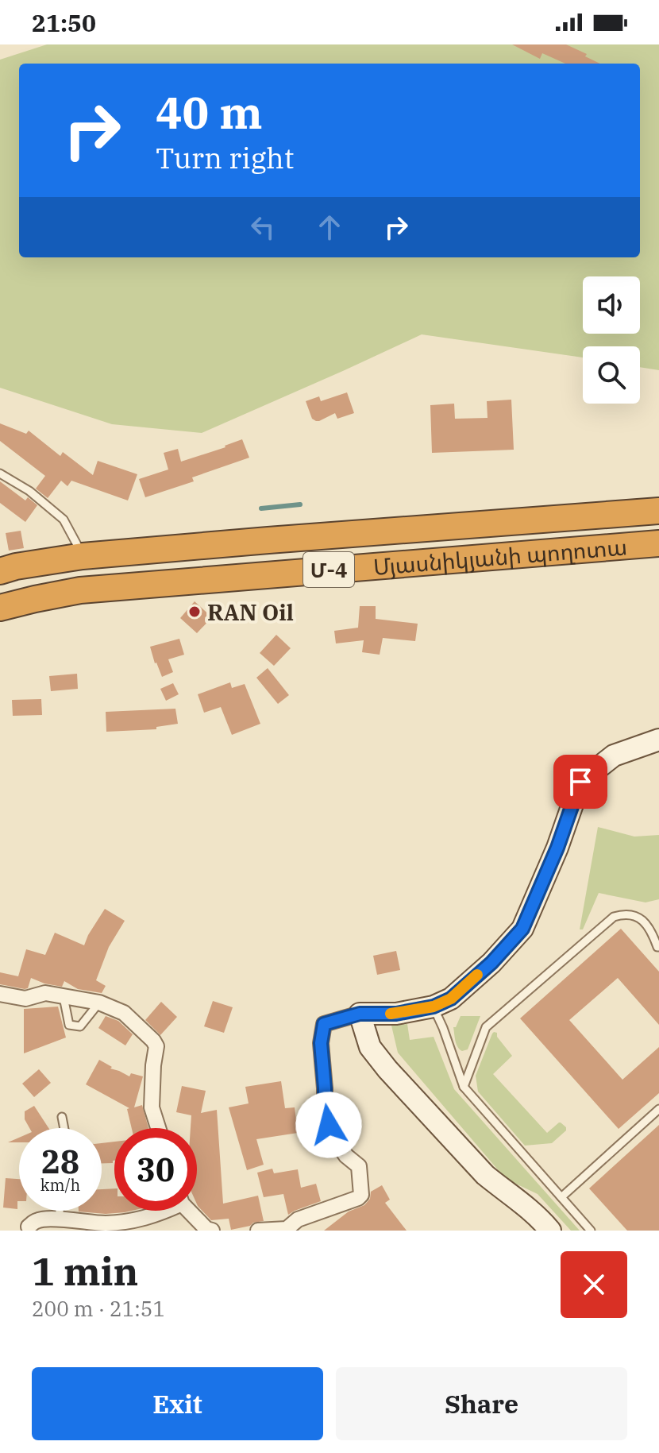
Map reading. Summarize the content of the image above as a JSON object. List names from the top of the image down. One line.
{"streets":{"highway":["Մյասնիկյանի պողոտա","Մ-4"]},"places":["RAN Oil"],"page":{"status":"21:50","turn":["40 m","Turn right"],"speed":"28 km/h","limit":"30","heading":["1 min","200 m · 21:51"],"buttons":["Exit","Share"]}}
